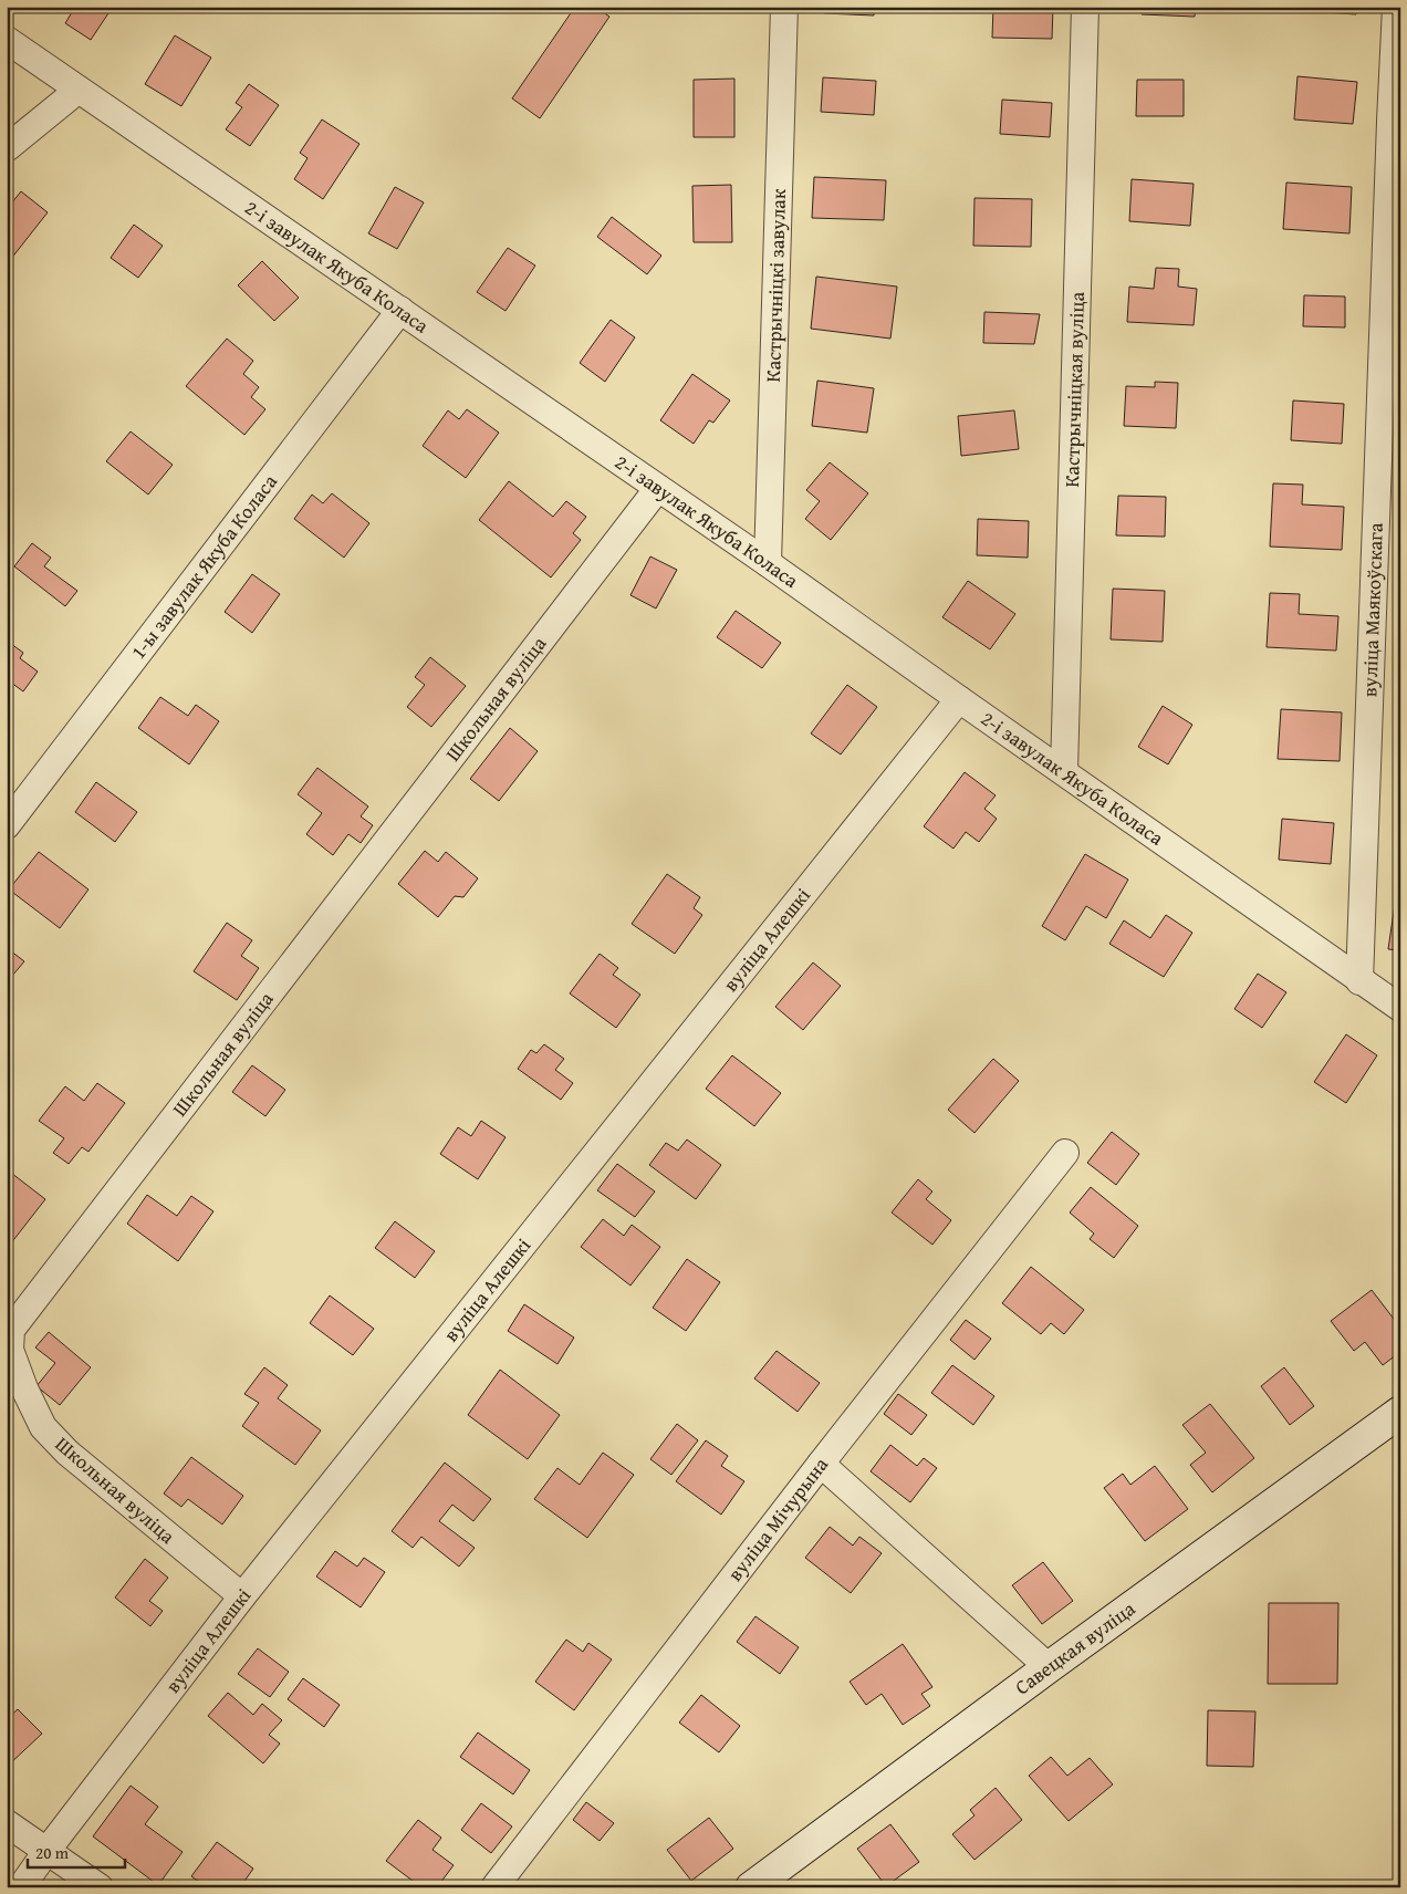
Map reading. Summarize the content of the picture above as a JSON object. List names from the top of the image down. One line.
{"streets":{"street":["2-і завулак Якуба Коласа","Кастрычніцкі завулак","Кастрычніцкая вуліца","1-ы завулак Якуба Коласа","вуліца Маякоўскага","Школьная вуліца","вуліца Алешкі","вуліца Мічурына","Савецкая вуліца"]},"crossings":[["2-і завулак Якуба Коласа","Кастрычніцкі завулак"],["2-і завулак Якуба Коласа","Кастрычніцкая вуліца"],["2-і завулак Якуба Коласа","1-ы завулак Якуба Коласа"],["2-і завулак Якуба Коласа","вуліца Маякоўскага"],["2-і завулак Якуба Коласа","Школьная вуліца"],["2-і завулак Якуба Коласа","вуліца Алешкі"],["Школьная вуліца","вуліца Алешкі"]],"scale_bar":"20 m"}
